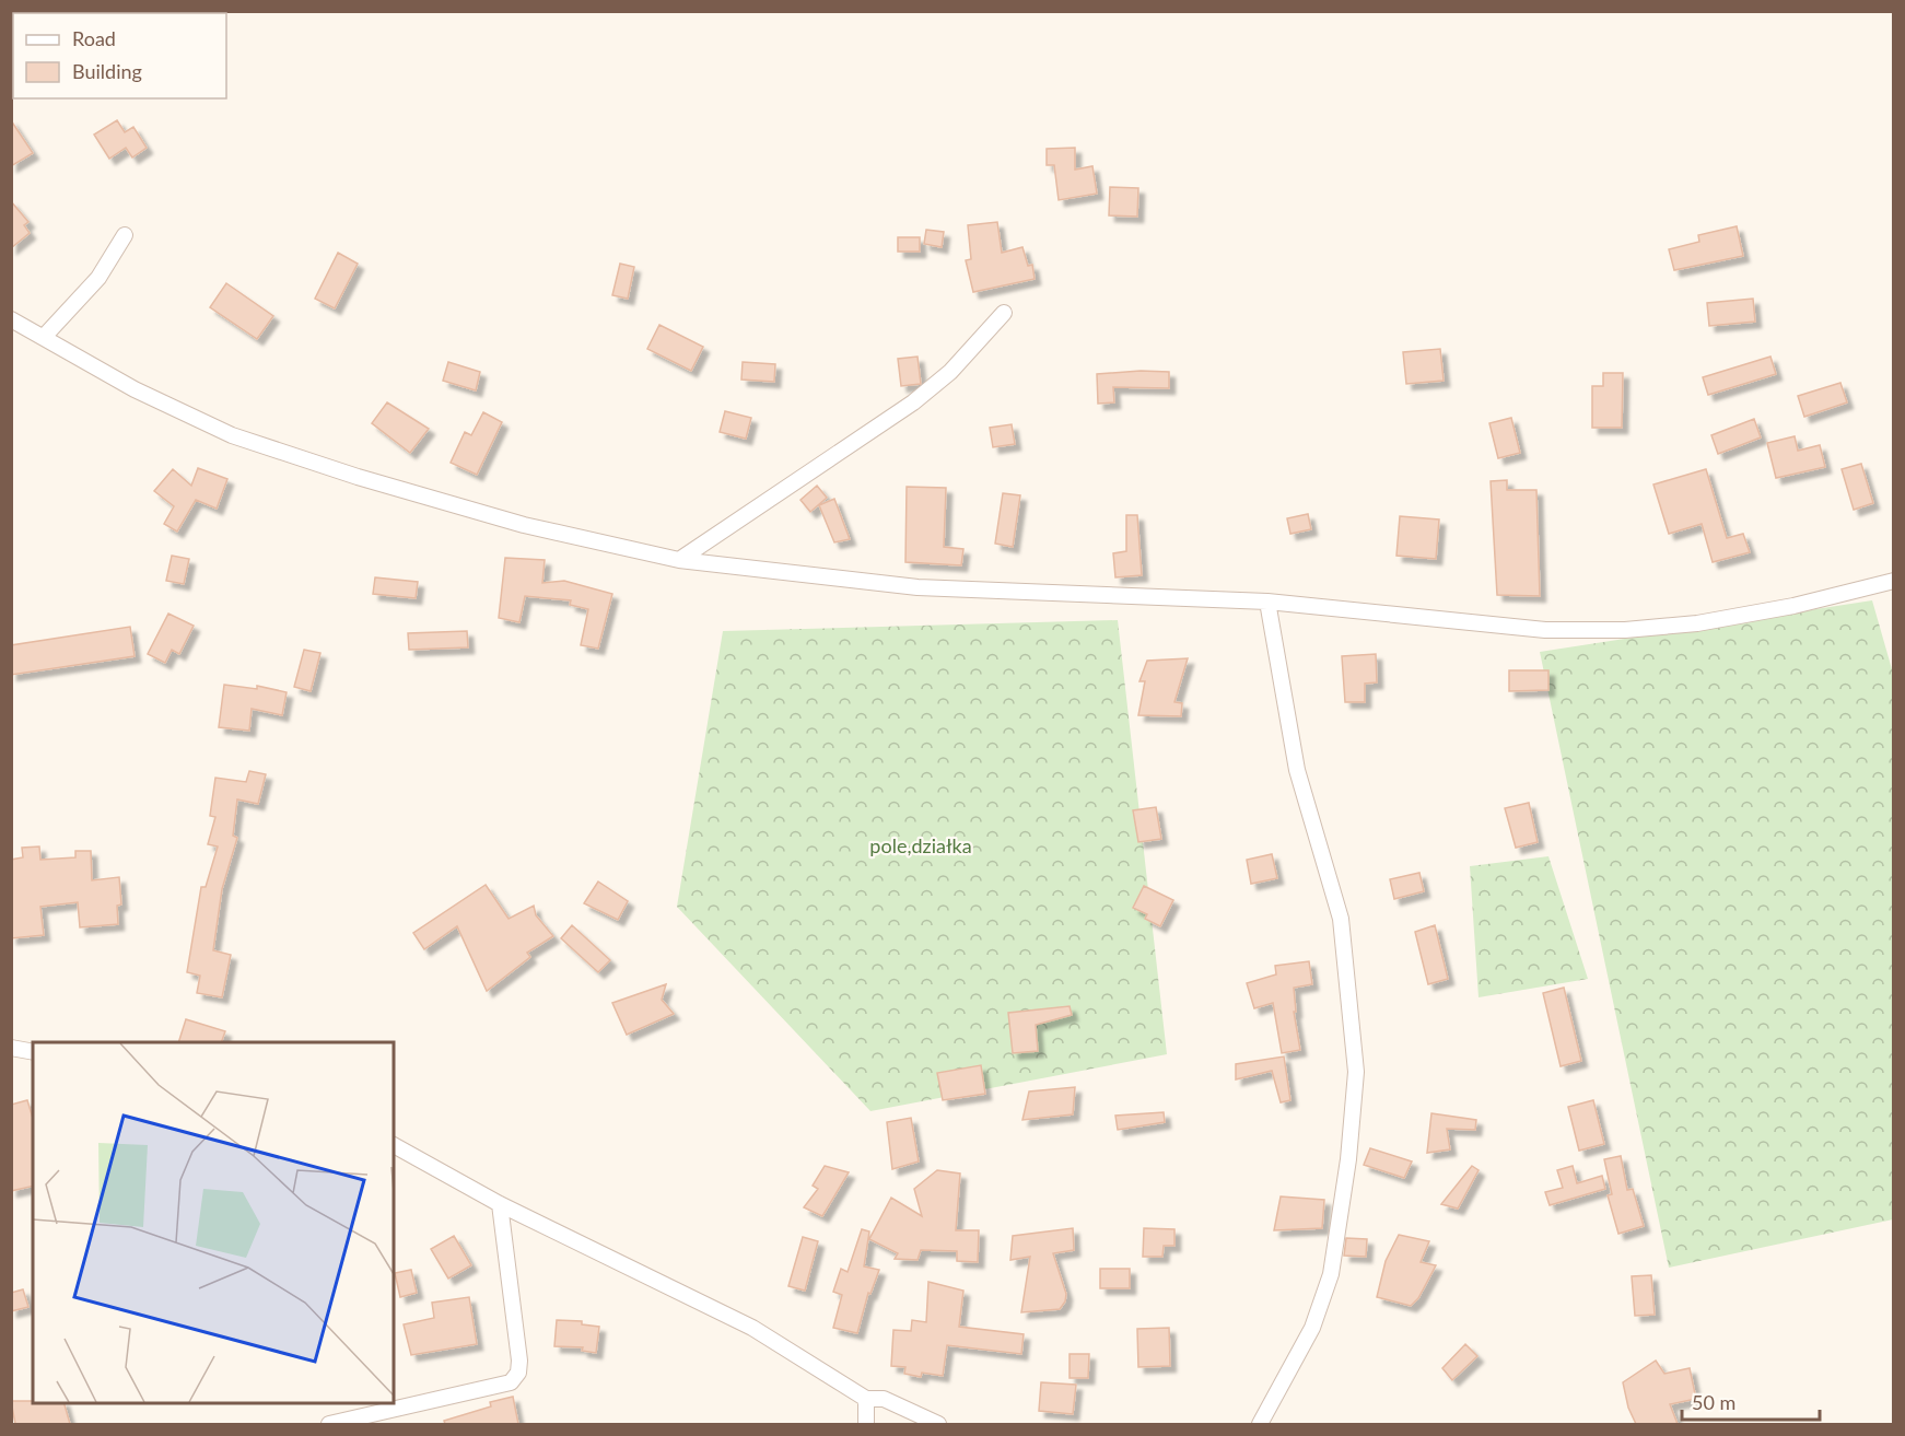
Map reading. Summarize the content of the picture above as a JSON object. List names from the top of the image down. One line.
{"parks":["pole,działka"],"legend":["Road","Building"],"scale_bar":"50 m"}
